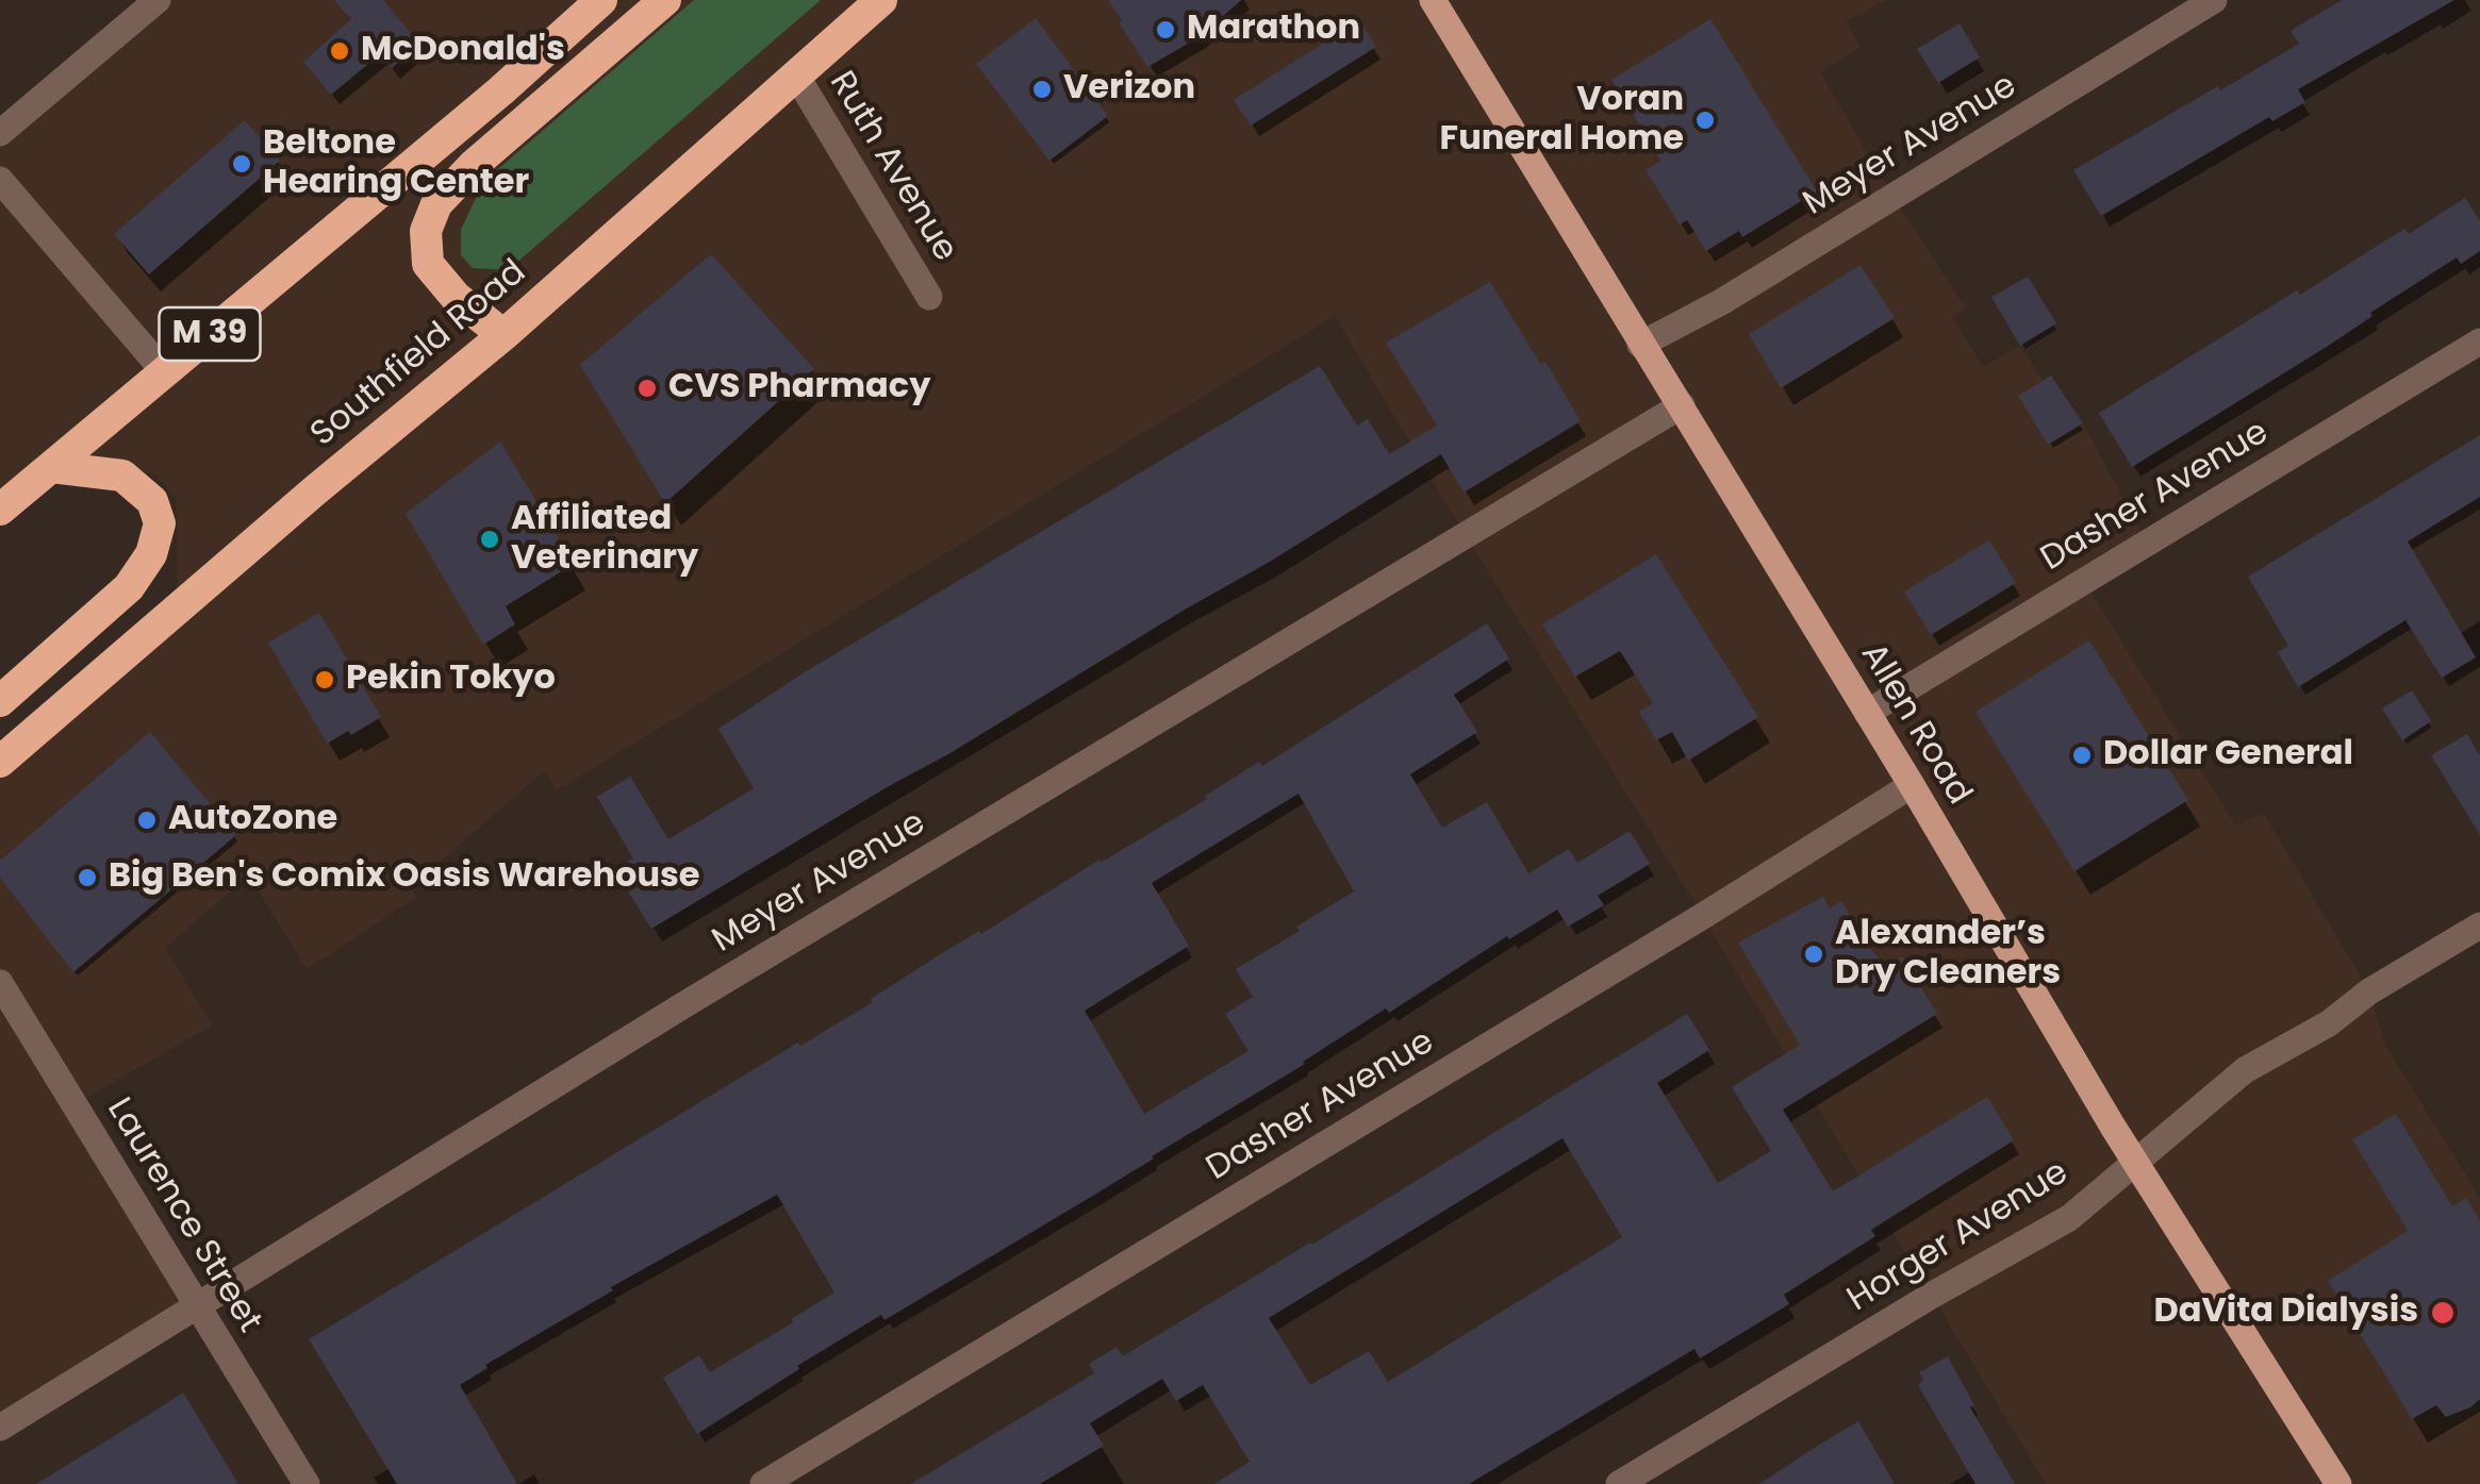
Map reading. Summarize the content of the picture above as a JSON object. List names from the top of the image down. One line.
{"streets":{"highway":["M 39","Southfield Road"],"main road":["Allen Road"],"street":["Meyer Avenue","Ruth Avenue","Dasher Avenue","Laurence Street","Horger Avenue"]},"crossings":[["Meyer Avenue","Allen Road"],["Meyer Avenue","Laurence Street"],["Ruth Avenue","Southfield Road"],["Dasher Avenue","Allen Road"],["Allen Road","Horger Avenue"]],"places":["Marathon","McDonald's","Verizon","Voran Funeral Home","Beltone Hearing Center","CVS Pharmacy","Affiliated Veterinary","Pekin Tokyo","Dollar General","AutoZone","Big Ben's Comix Oasis Warehouse","Alexander’s Dry Cleaners","DaVita Dialysis"]}
